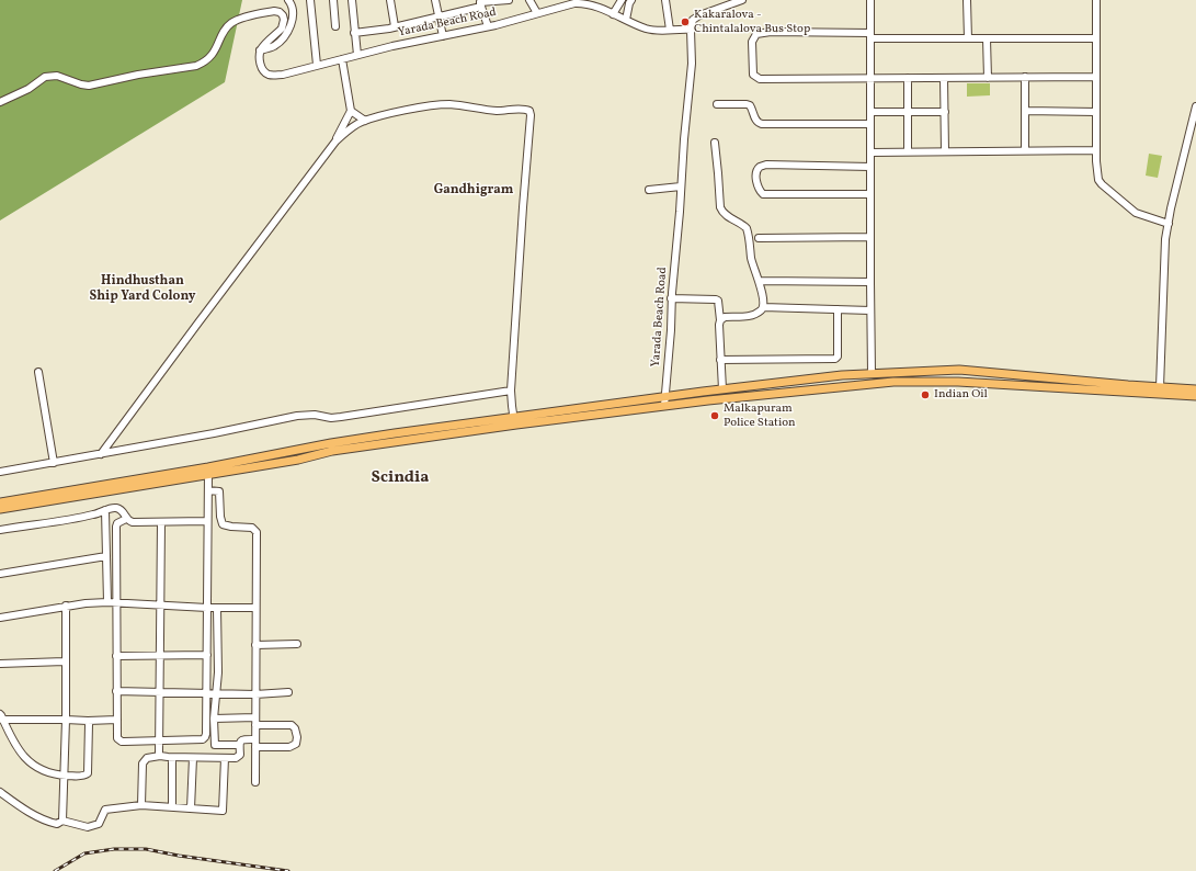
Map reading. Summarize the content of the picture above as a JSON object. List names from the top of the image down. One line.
{"streets":{"street":["Yarada Beach Road"]},"districts":["Gandhigram","Hindhusthan Ship Yard Colony","Scindia"],"places":["Kakaralova - Chintalalova Bus Stop","Indian Oil","Malkapuram Police Station"]}
